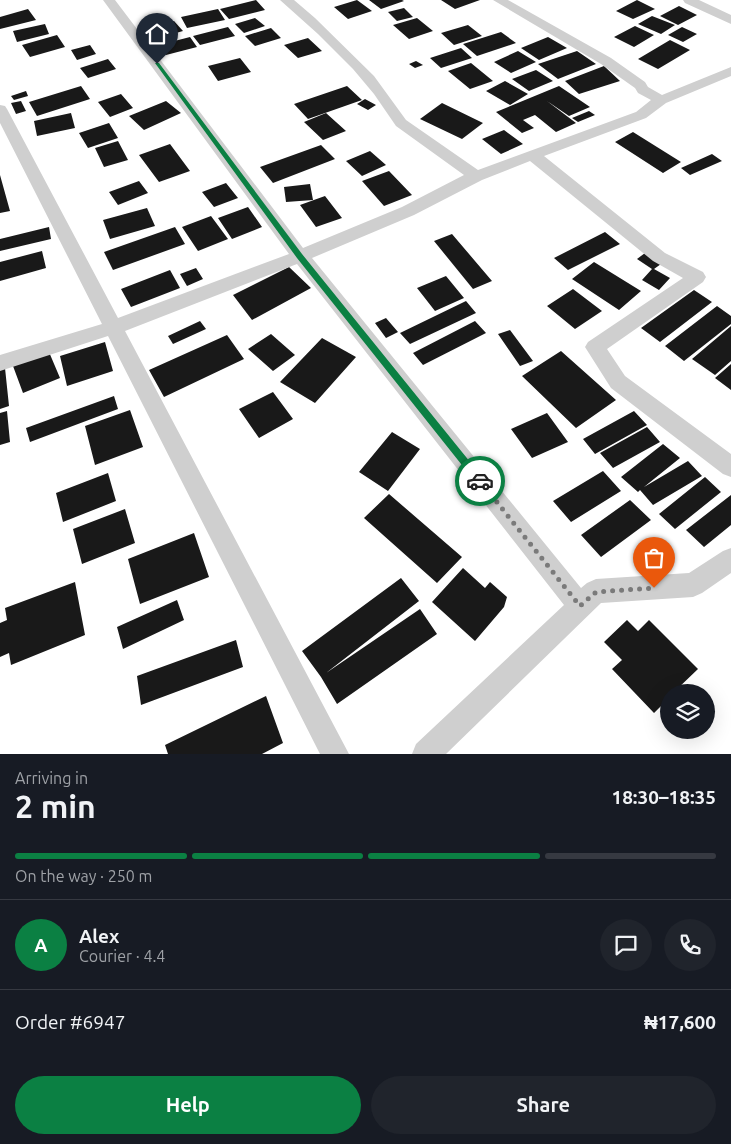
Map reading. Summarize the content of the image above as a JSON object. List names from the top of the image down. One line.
{"page":{"heading":["2 min","Arriving in","18:30–18:35"],"panel":["Alex","Courier · 4.4","Order #6947","₦17,600"],"bar":"On the way · 250 m","round":"A","buttons":["Help","Share"]}}
